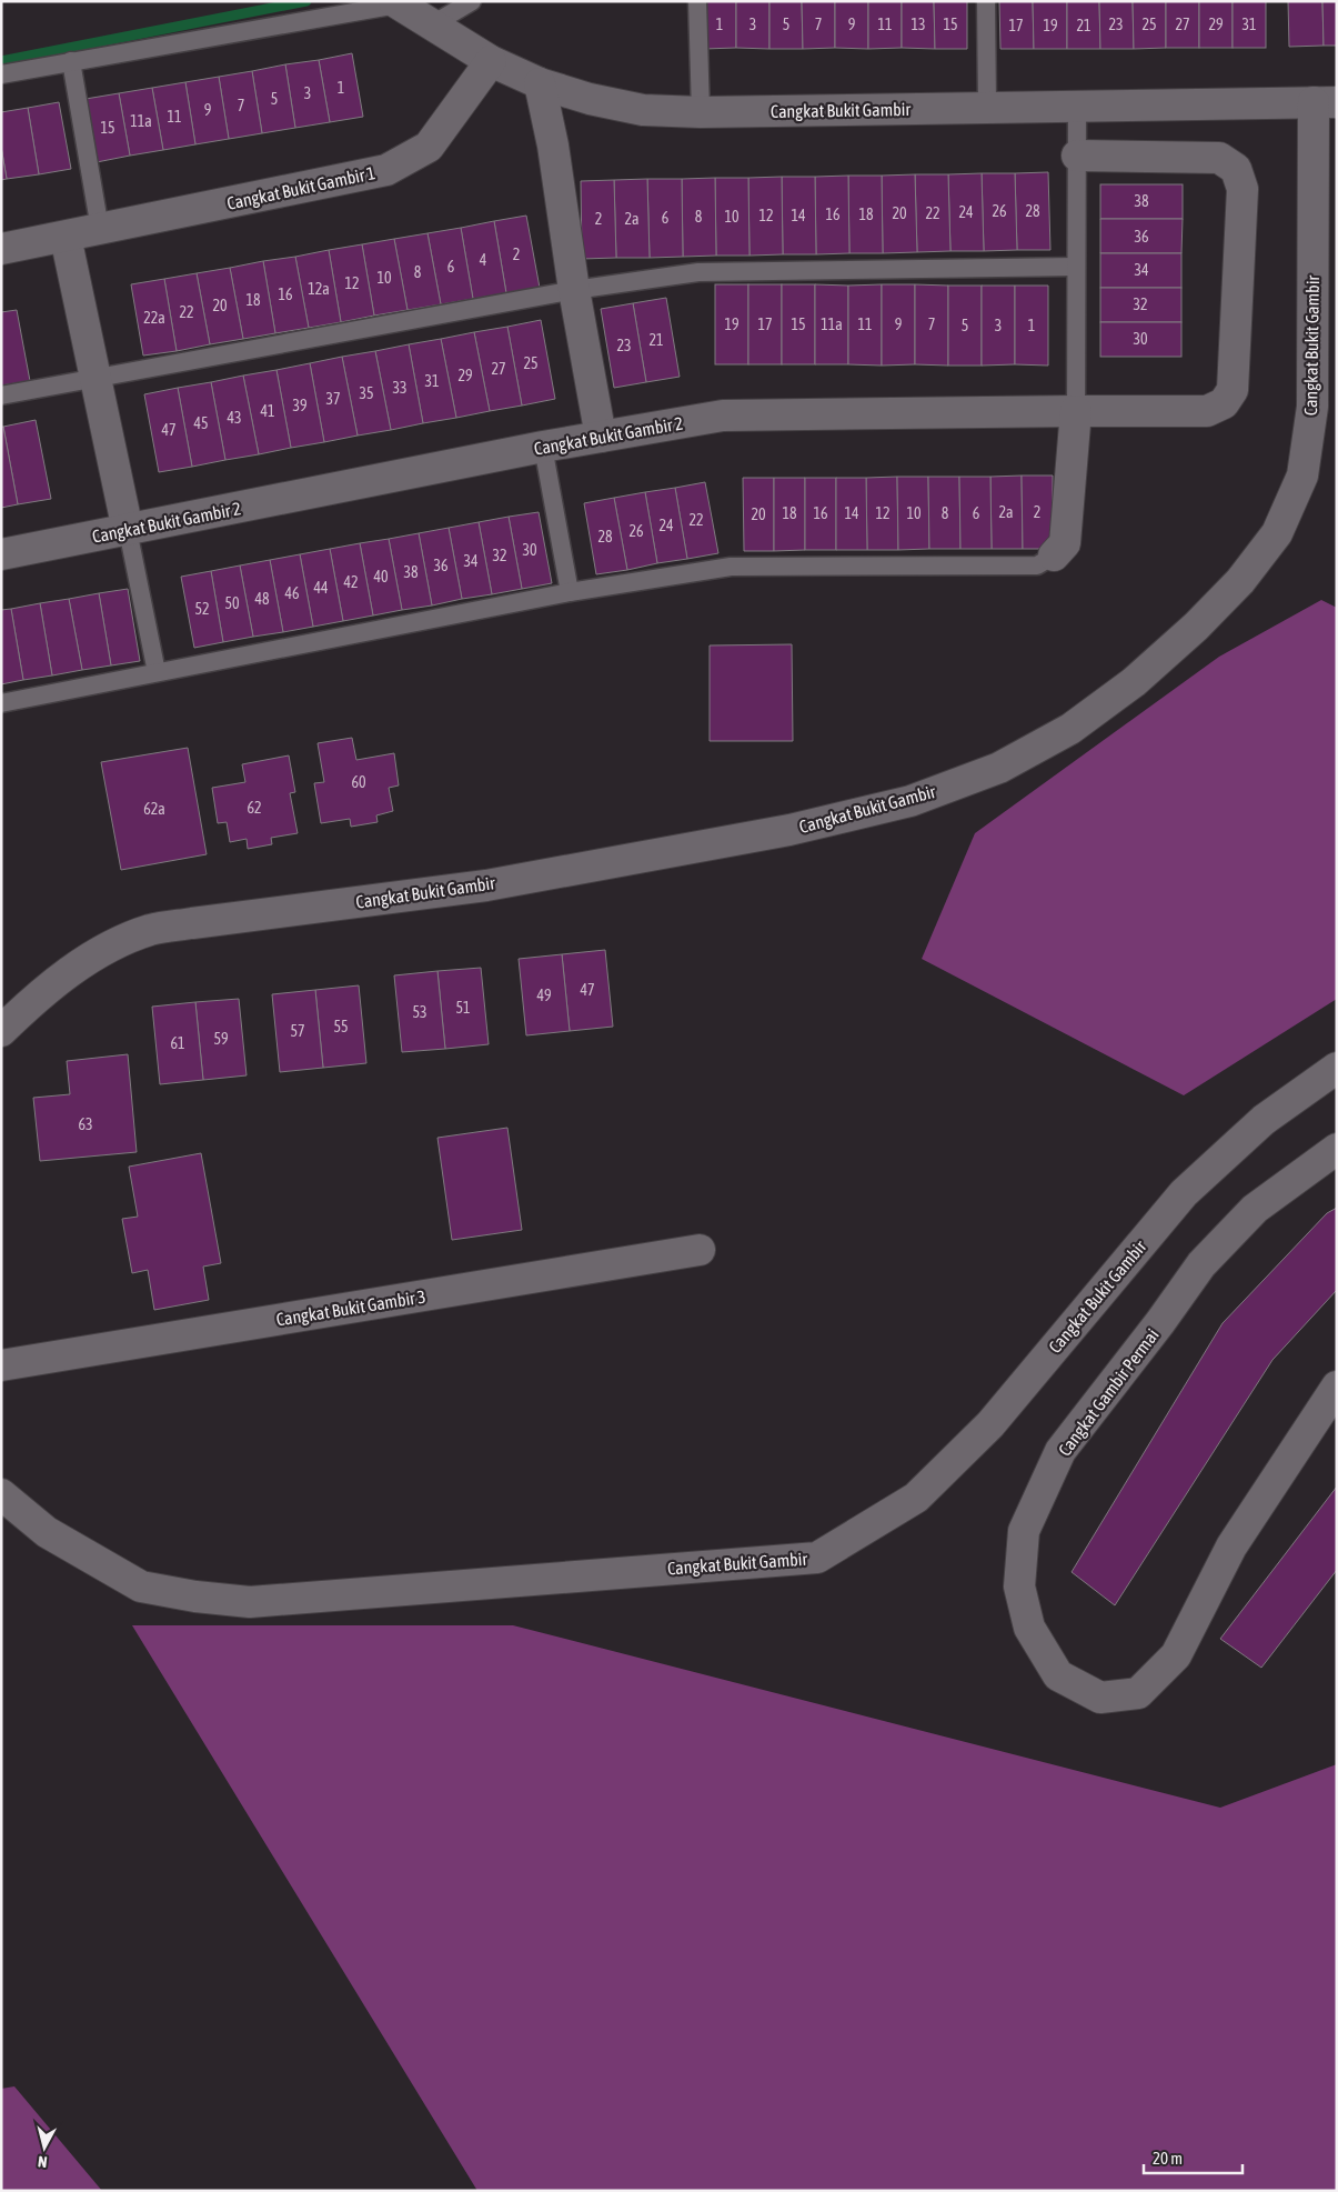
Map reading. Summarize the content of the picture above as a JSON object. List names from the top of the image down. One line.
{"streets":{"street":["Cangkat Bukit Gambir","Cangkat Bukit Gambir 1","Cangkat Bukit Gambir 2","Cangkat Bukit Gambir 3","Cangkat Gambir Permai"]},"crossings":[["Cangkat Bukit Gambir","Cangkat Bukit Gambir 1"]],"house_numbers":["1","3","5","7","9","11","13","15","23","25","27","29","31","17","19","21","1","3","5","7","9","11","11a","15","38","26","28","24","20","22","16","18","12","14","8","10","6","2","2a","36","2","4","6","34","8","10","12","12a","16","18","32","20","22","22a","19","17","15","11a","11","9","7","5","3","1","30","21","23","25","27","29","31","33","35","37","39","41","43","45","47","2a","2","18","16","14","12","10","8","6","20","22","24","26","28","30","32","34","36","38","40","42","44","46","48","50","52","60","62","62a","47","49","51","53","55","57","59","61","63"],"scale_bar":"20 m","north":"bottom"}
